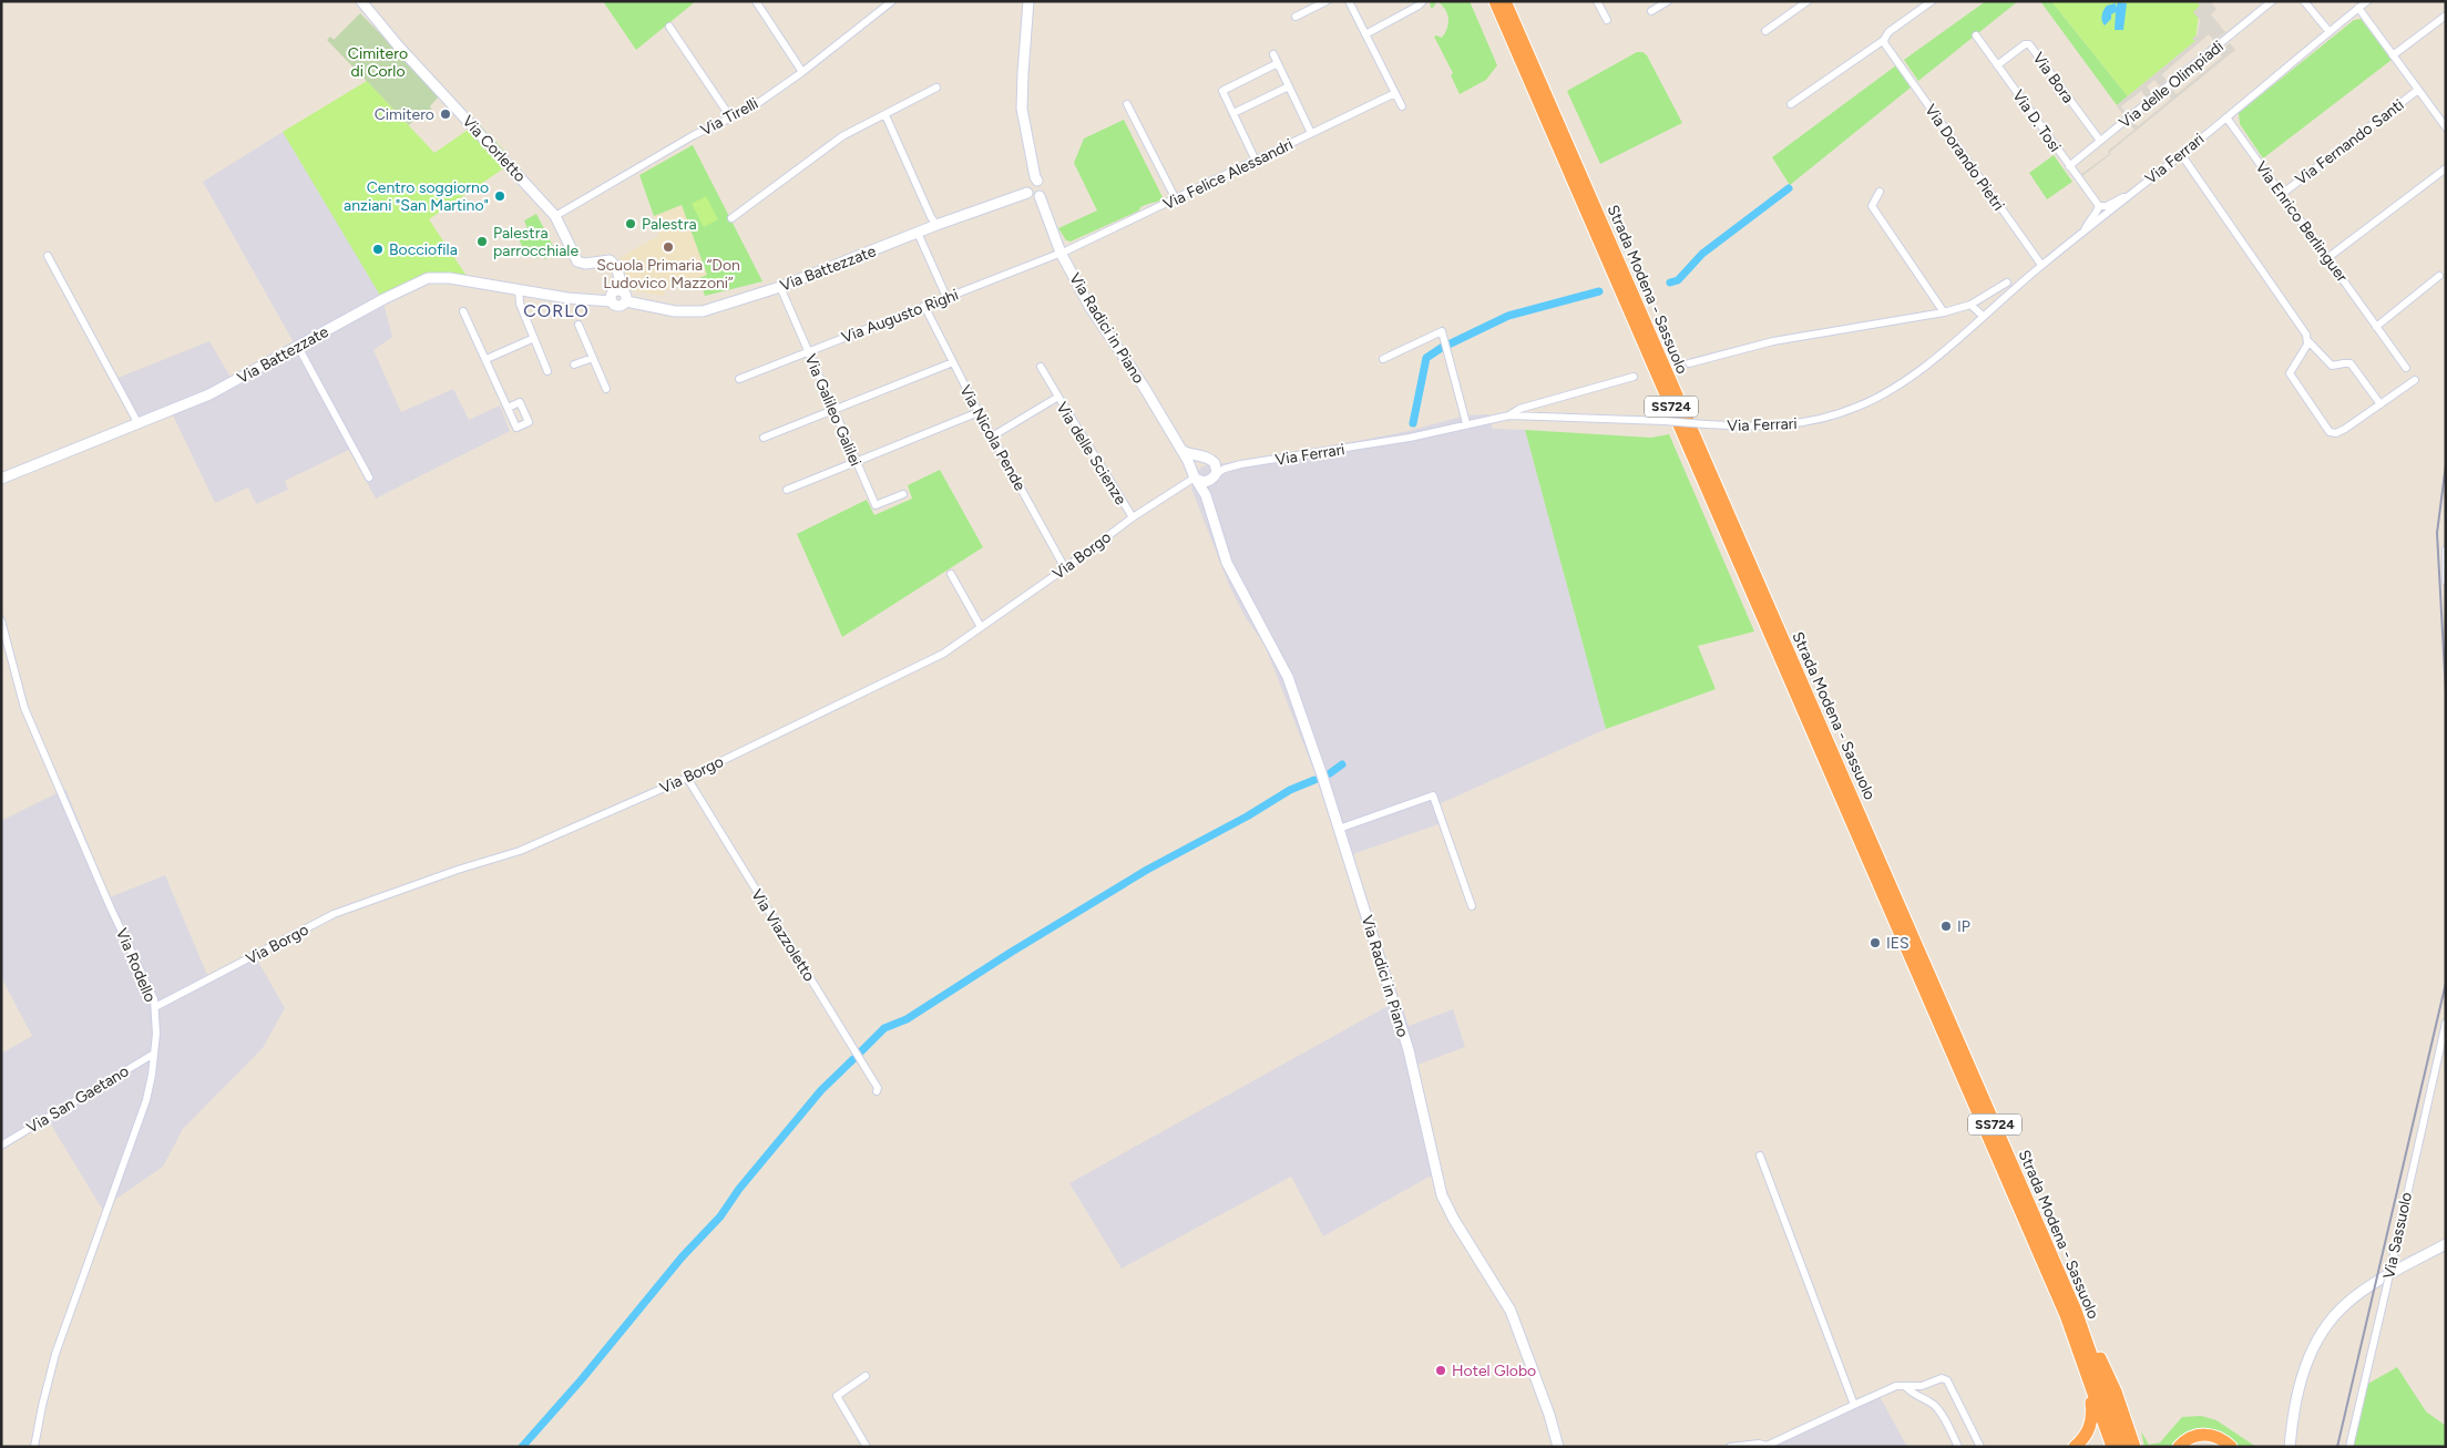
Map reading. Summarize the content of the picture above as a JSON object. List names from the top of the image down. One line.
{"streets":{"highway":["Strada Modena - Sassuolo","SS724"],"street":["Via Bora","Via delle Olimpiadi","Via Tirelli","Via D. Tosi","Via Fernando Santi","Via Corletto","Via Dorando Pietri","Via Ferrari","Via Felice Alessandri","Via Enrico Berlinguer","Via Battezzate","Via Augusto Righi","Via Radici in Piano","Via Galileo Galilei","Via Nicola Pende","Via delle Scienze","Via Borgo","Via Viazzoletto","Via Rodello","Via San Gaetano","Via Sassuolo"]},"crossings":[["Via Bora","Via delle Olimpiadi"],["Via Bora","Via D. Tosi"],["Via delle Olimpiadi","Via D. Tosi"],["Via Tirelli","Via Corletto"],["Via Fernando Santi","Via Enrico Berlinguer"],["Via Corletto","Via Battezzate"],["Via Dorando Pietri","Via Ferrari"],["Via Ferrari","Via Enrico Berlinguer"],["Via Ferrari","Via Radici in Piano"],["Via Ferrari","Via Borgo"],["Via Felice Alessandri","Via Augusto Righi"],["Via Felice Alessandri","Via Radici in Piano"],["Via Battezzate","Via Radici in Piano"],["Via Battezzate","Via Galileo Galilei"],["Via Augusto Righi","Via Radici in Piano"],["Via Augusto Righi","Via Galileo Galilei"],["Via Augusto Righi","Via Nicola Pende"],["Via Radici in Piano","Via Borgo"],["Via Nicola Pende","Via delle Scienze"],["Via Nicola Pende","Via Borgo"],["Via delle Scienze","Via Borgo"],["Via Borgo","Via Viazzoletto"],["Via Borgo","Via Rodello"],["Via Rodello","Via San Gaetano"]],"districts":["CORLO"],"parks":["Cimitero di Corlo"],"places":["Cimitero","Centro soggiorno anziani \"San Martino\"","Palestra","Palestra parrocchiale","Scuola Primaria “Don Ludovico Mazzoni”","Bocciofila","IP","IES","Hotel Globo"]}
